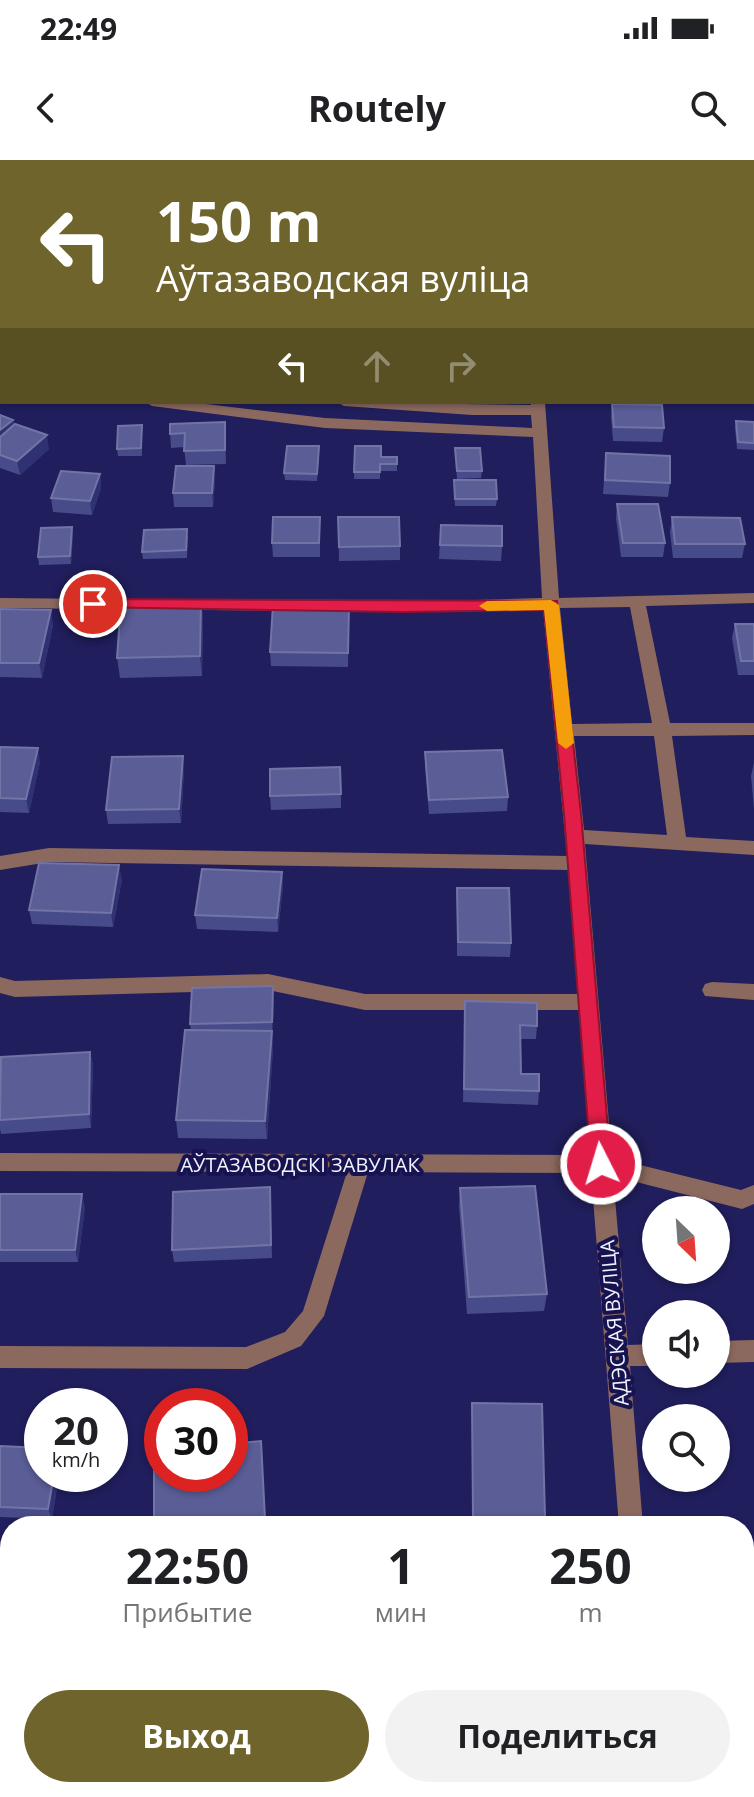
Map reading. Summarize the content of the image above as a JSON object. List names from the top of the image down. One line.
{"streets":{"street":["АЎТАЗАВОДСКІ ЗАВУЛАК","АДЭСКАЯ ВУЛІЦА"]},"crossings":[["АЎТАЗАВОДСКІ ЗАВУЛАК","АДЭСКАЯ ВУЛІЦА"]],"north":"bottom right","page":{"status":"22:49","header":"Routely","turn":["150 m","Аўтазаводская вуліца"],"speed":"20 km/h","limit":"30","eta":["22:50","Прибытие","1","мин","250","m"],"buttons":["Выход","Поделиться"]}}
